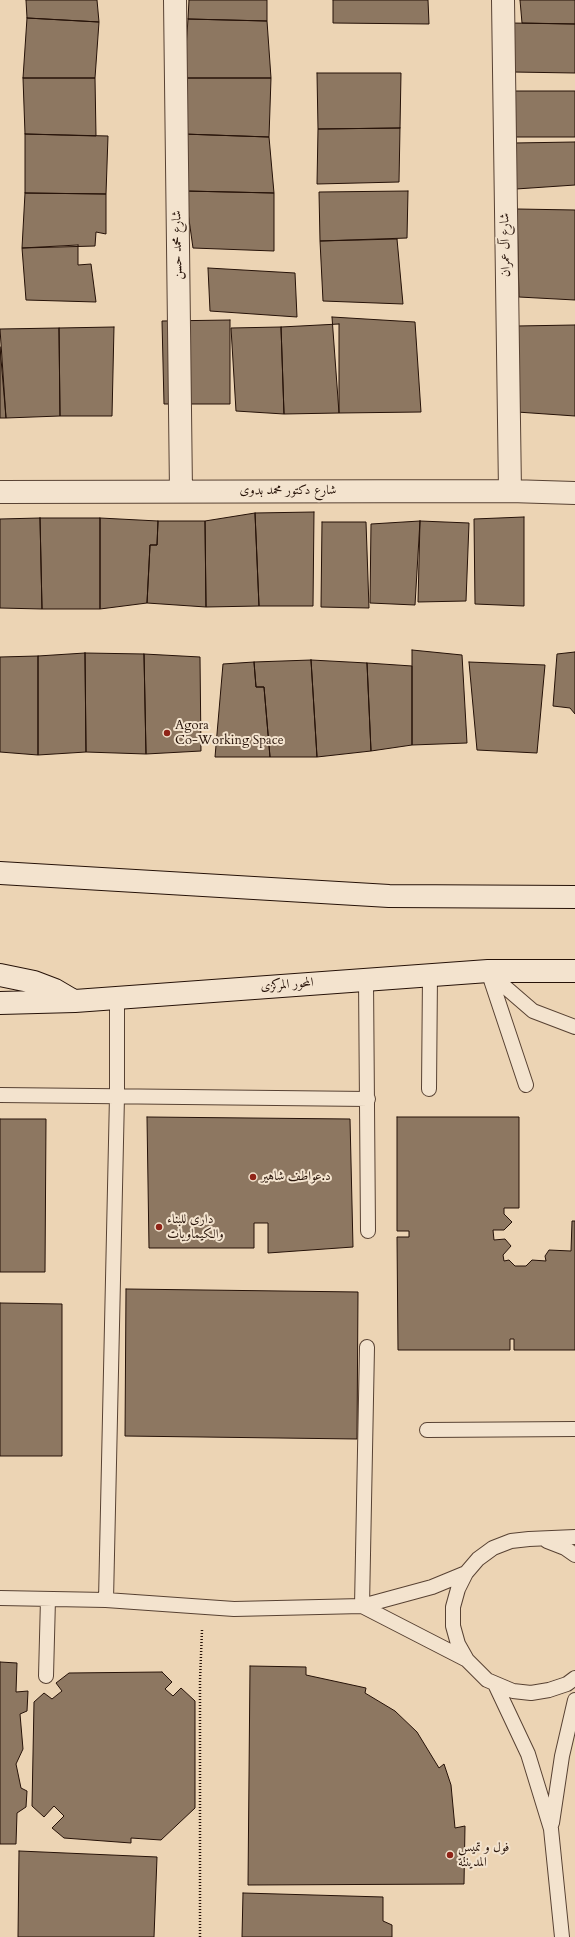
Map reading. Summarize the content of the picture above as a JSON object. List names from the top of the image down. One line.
{"streets":{"street":["شارع محمد حسن","شارع آل عمران","شارع دكتور محمد بدوى","المحور المركزى"]},"crossings":[["شارع محمد حسن","شارع دكتور محمد بدوى"],["شارع آل عمران","شارع دكتور محمد بدوى"]],"places":["Agora Co-Working Space","د.عواطف شاهير","دارى للبناء والكيماويات","فول و تميس المدينىة"]}
